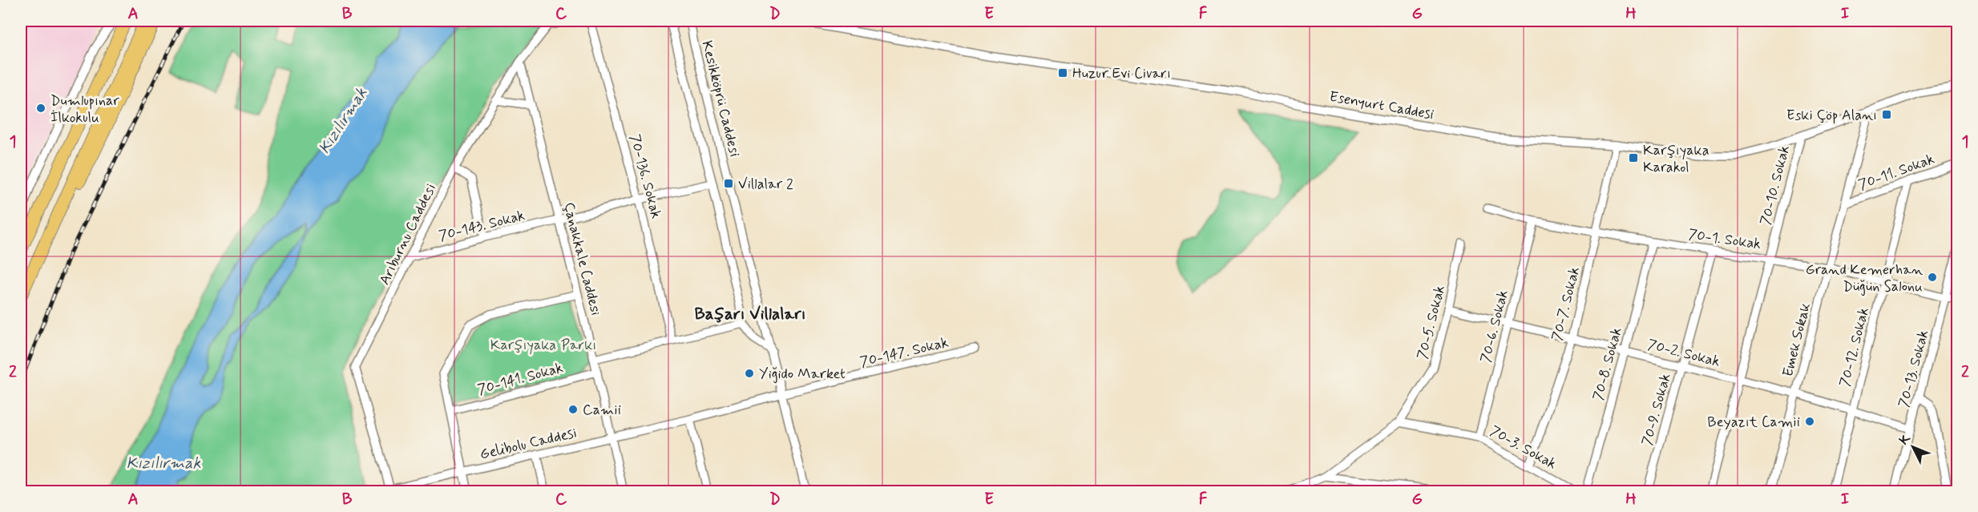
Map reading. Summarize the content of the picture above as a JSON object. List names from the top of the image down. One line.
{"streets":{"street":["Kesikköprü Caddesi","Esenyurt Caddesi","70-11. Sokak","70-136. Sokak","70-10. Sokak","70-143. Sokak","Arıburnu Caddesi","70-1. Sokak","Çanakkale Caddesi","70-7. Sokak","70-5. Sokak","70-6. Sokak","Emek Sokak","70-12. Sokak","70-147. Sokak","70-2. Sokak","70-8. Sokak","70-13. Sokak","70-141. Sokak","70-9. Sokak","Gelibolu Caddesi","70-3. Sokak"]},"crossings":[["Kesikköprü Caddesi","70-143. Sokak"],["Kesikköprü Caddesi","70-147. Sokak"],["Kesikköprü Caddesi","Gelibolu Caddesi"],["Esenyurt Caddesi","70-10. Sokak"],["Esenyurt Caddesi","70-7. Sokak"],["Esenyurt Caddesi","Emek Sokak"],["70-11. Sokak","Emek Sokak"],["70-11. Sokak","70-12. Sokak"],["70-136. Sokak","70-143. Sokak"],["70-10. Sokak","70-1. Sokak"],["70-10. Sokak","70-2. Sokak"],["70-143. Sokak","Arıburnu Caddesi"],["70-143. Sokak","Çanakkale Caddesi"],["Arıburnu Caddesi","Çanakkale Caddesi"],["Arıburnu Caddesi","Gelibolu Caddesi"],["70-1. Sokak","70-7. Sokak"],["70-1. Sokak","70-6. Sokak"],["70-1. Sokak","Emek Sokak"],["70-1. Sokak","70-12. Sokak"],["70-1. Sokak","70-8. Sokak"],["70-1. Sokak","70-13. Sokak"],["70-1. Sokak","70-9. Sokak"],["Çanakkale Caddesi","70-141. Sokak"],["Çanakkale Caddesi","Gelibolu Caddesi"],["70-7. Sokak","70-2. Sokak"],["70-7. Sokak","70-3. Sokak"],["70-5. Sokak","70-2. Sokak"],["70-5. Sokak","70-3. Sokak"],["70-6. Sokak","70-2. Sokak"],["70-6. Sokak","70-3. Sokak"],["Emek Sokak","70-2. Sokak"],["70-12. Sokak","70-2. Sokak"],["70-147. Sokak","Gelibolu Caddesi"],["70-2. Sokak","70-8. Sokak"],["70-2. Sokak","70-13. Sokak"],["70-2. Sokak","70-9. Sokak"]],"districts":["Başarı Villaları"],"water":["Kızılırmak"],"parks":["Karşıyaka Parkı"],"places":{"transit":["Huzur Evi Civarı","Eski Çöp Alanı","Karşıyaka Karakol","Villalar 2"],"other":["Dumlupınar İlkokulu","Grand Kemerhan Düğün Salonu","Yiğido Market","Camii","Beyazıt Camii"]},"north":"top left","grid":{"columns":["A","B","C","D","E","F","G","H","I"],"rows":["1","2"]}}
